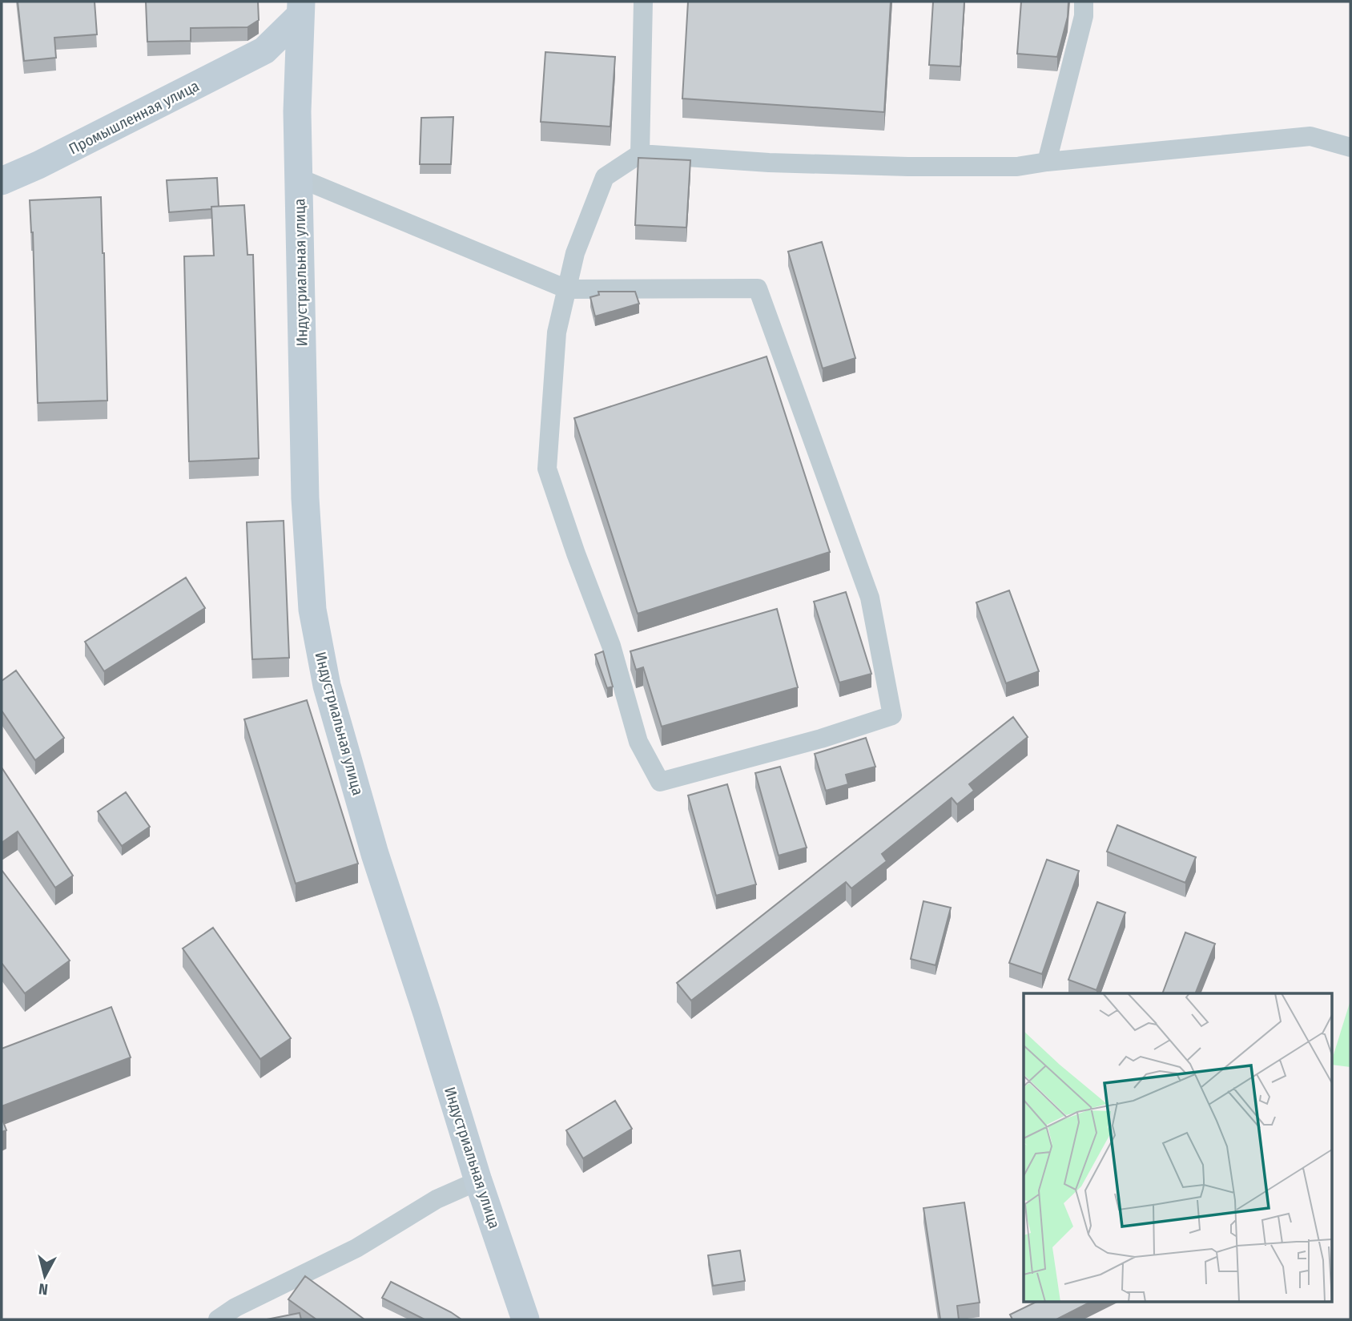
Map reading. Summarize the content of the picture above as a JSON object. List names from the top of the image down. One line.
{"streets":{"main road":["Промышленная улица","Индустриальная улица"]},"crossings":[["Промышленная улица","Индустриальная улица"]],"north":"bottom"}
